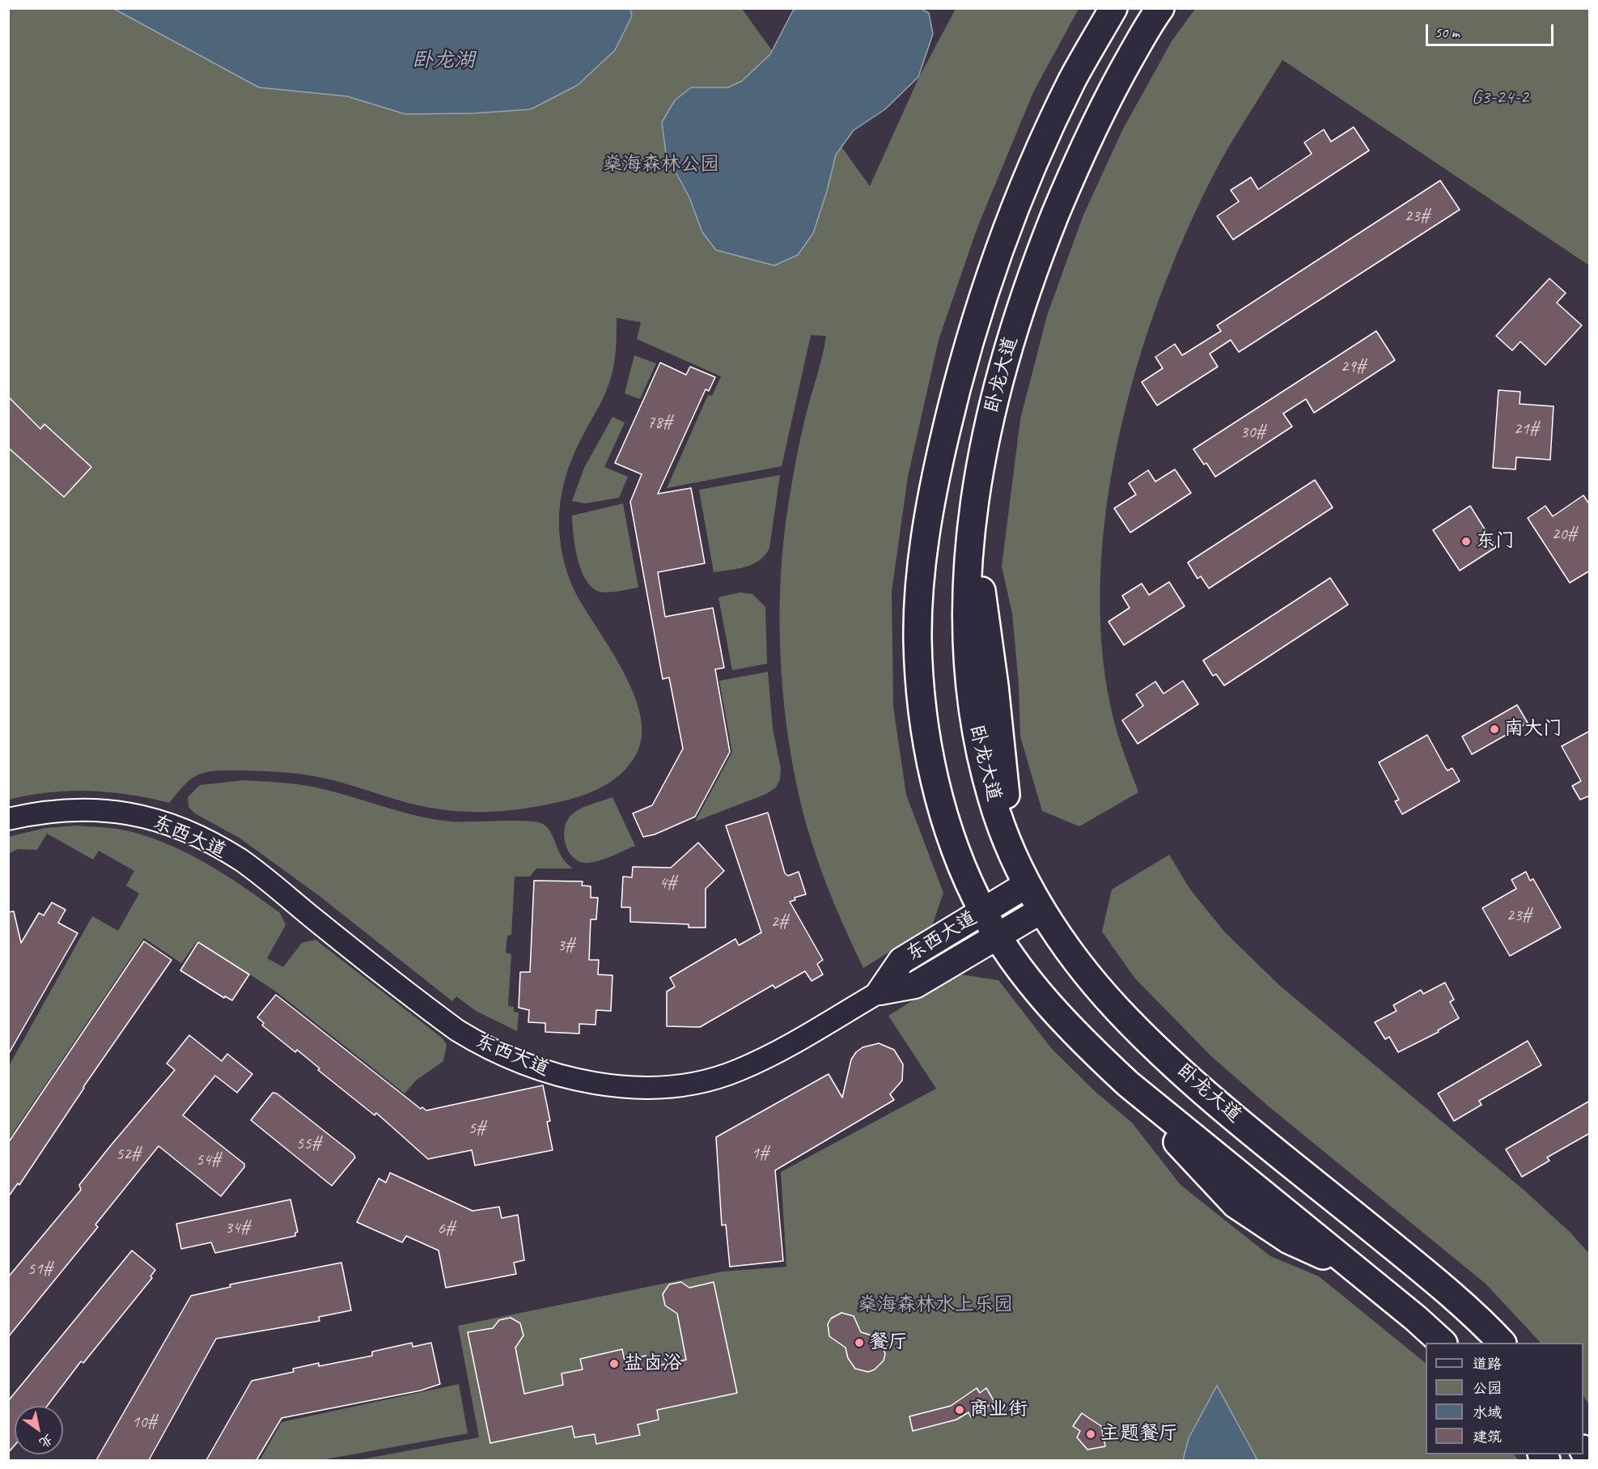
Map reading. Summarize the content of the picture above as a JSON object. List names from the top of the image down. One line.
{"streets":{"main road":["卧龙大道"],"street":["东西大道"]},"crossings":[["卧龙大道","东西大道"]],"water":["卧龙湖"],"parks":["G3-24-2","燊海森林公园","燊海森林水上乐园"],"places":["东门","南大门","餐厅","盐卤浴","商业街","主题餐厅"],"house_numbers":["23#","29#","78#","21#","30#","20#","4#","23#","2#","3#","5#","55#","1#","52#","54#","34#","6#","51#","10#"],"legend":["道路","公园","水域","建筑"],"scale_bar":"50 m","north":"bottom right"}
